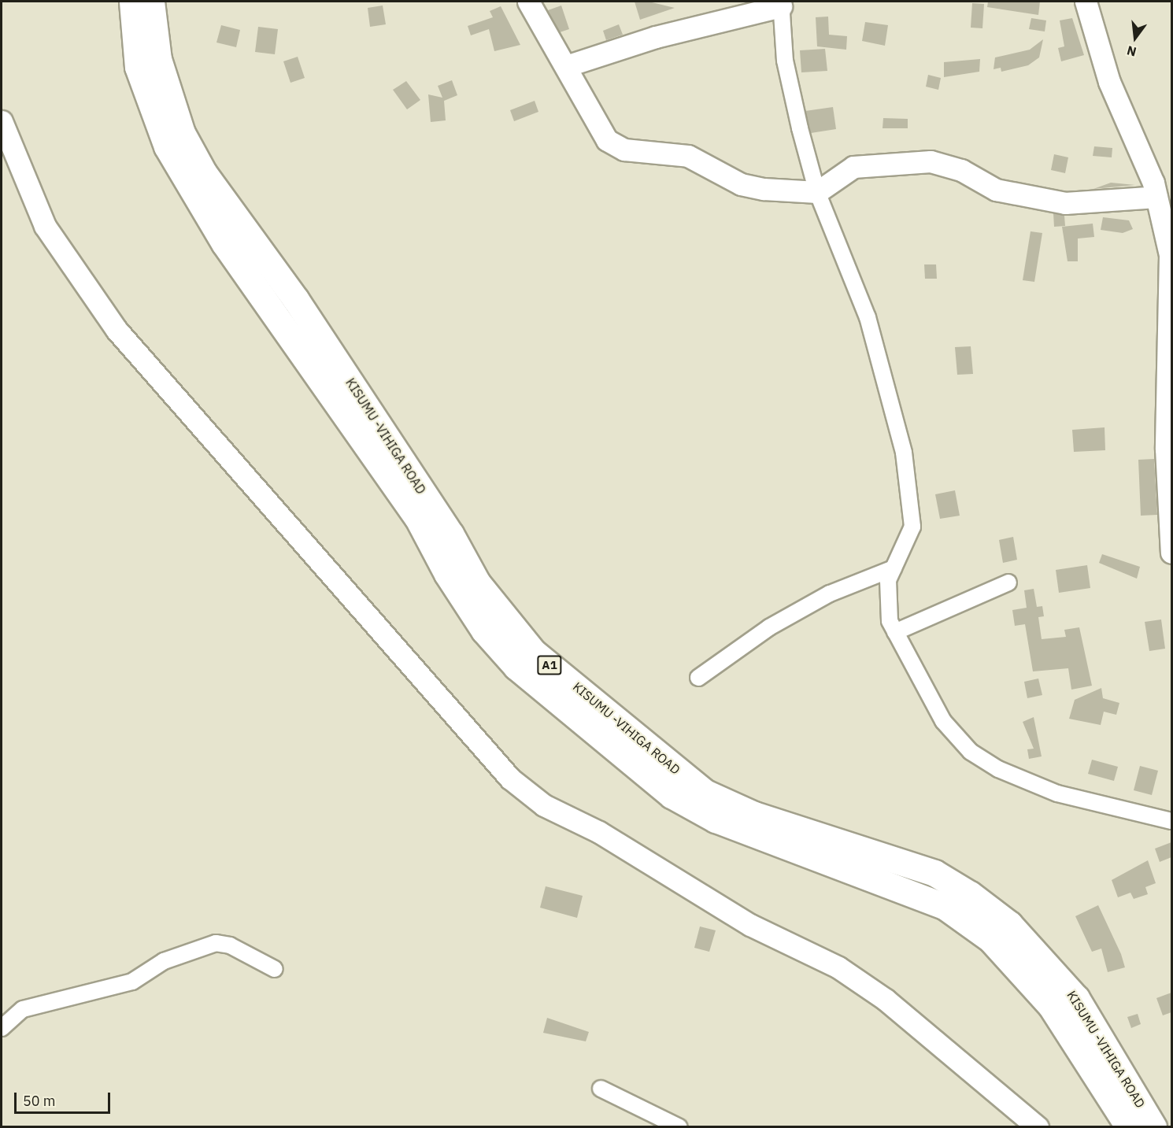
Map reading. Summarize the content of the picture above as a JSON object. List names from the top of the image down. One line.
{"streets":{"highway":["KISUMU -VIHIGA ROAD","A1"]},"scale_bar":"50 m","north":"bottom"}
